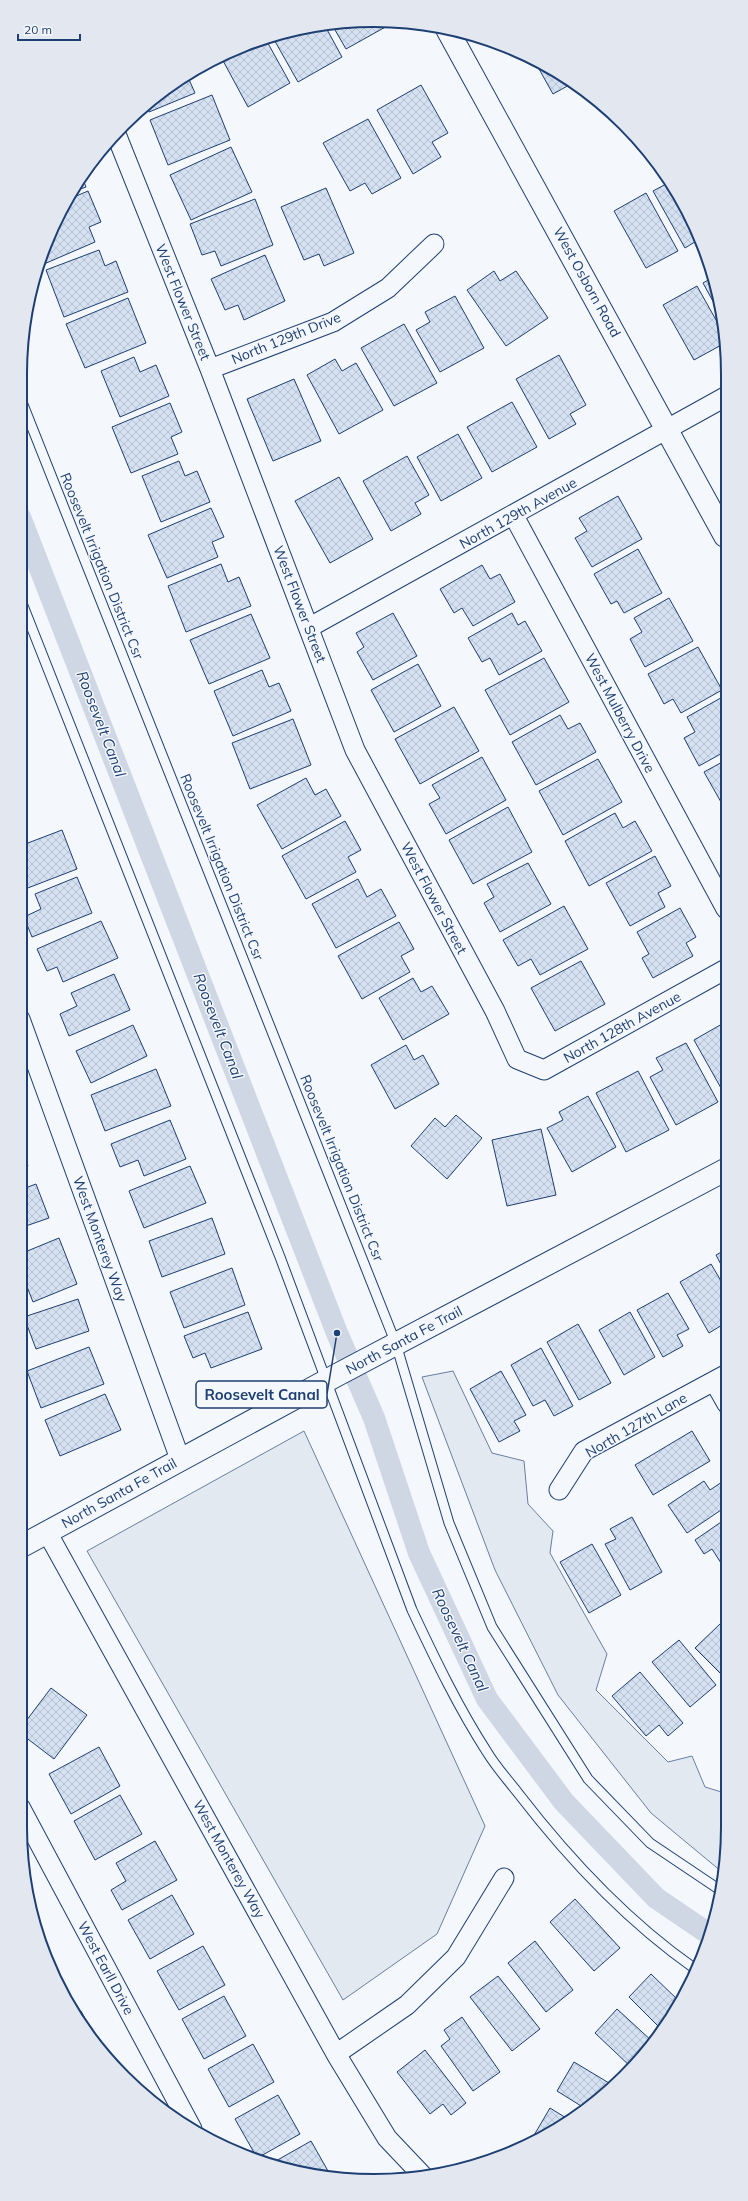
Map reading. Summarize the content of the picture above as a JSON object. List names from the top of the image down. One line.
{"streets":{"street":["West Osborn Road","West Flower Street","North 129th Drive","North 129th Avenue","West Mulberry Drive","North 128th Avenue","West Monterey Way","North Santa Fe Trail","North 127th Lane","West Earll Drive"],"lane":["Roosevelt Irrigation District Csr"]},"crossings":[["West Osborn Road","North 129th Avenue"],["West Flower Street","North 129th Drive"],["West Flower Street","North 129th Avenue"],["West Flower Street","North 128th Avenue"],["North 129th Avenue","West Mulberry Drive"],["Roosevelt Irrigation District Csr","North Santa Fe Trail"],["West Monterey Way","North Santa Fe Trail"]],"water":["Roosevelt Canal"],"places":["Roosevelt Canal"],"scale_bar":"20 m"}
